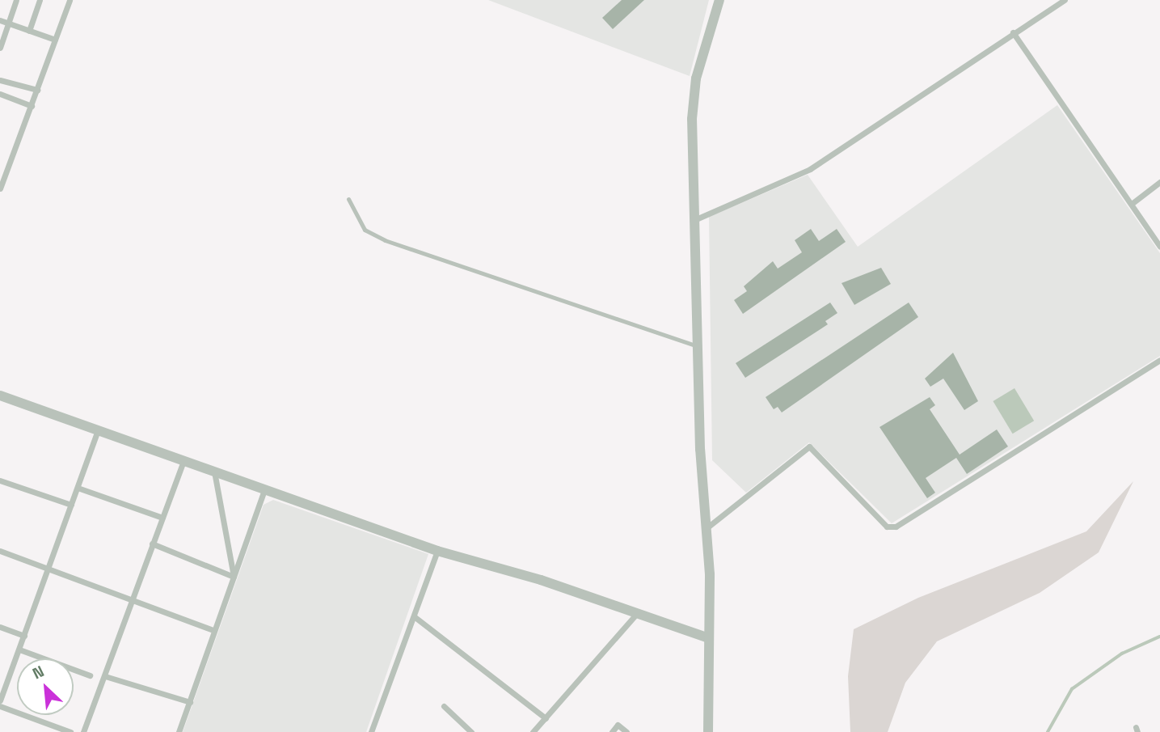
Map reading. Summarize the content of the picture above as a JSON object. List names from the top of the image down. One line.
{"north":"top left"}
